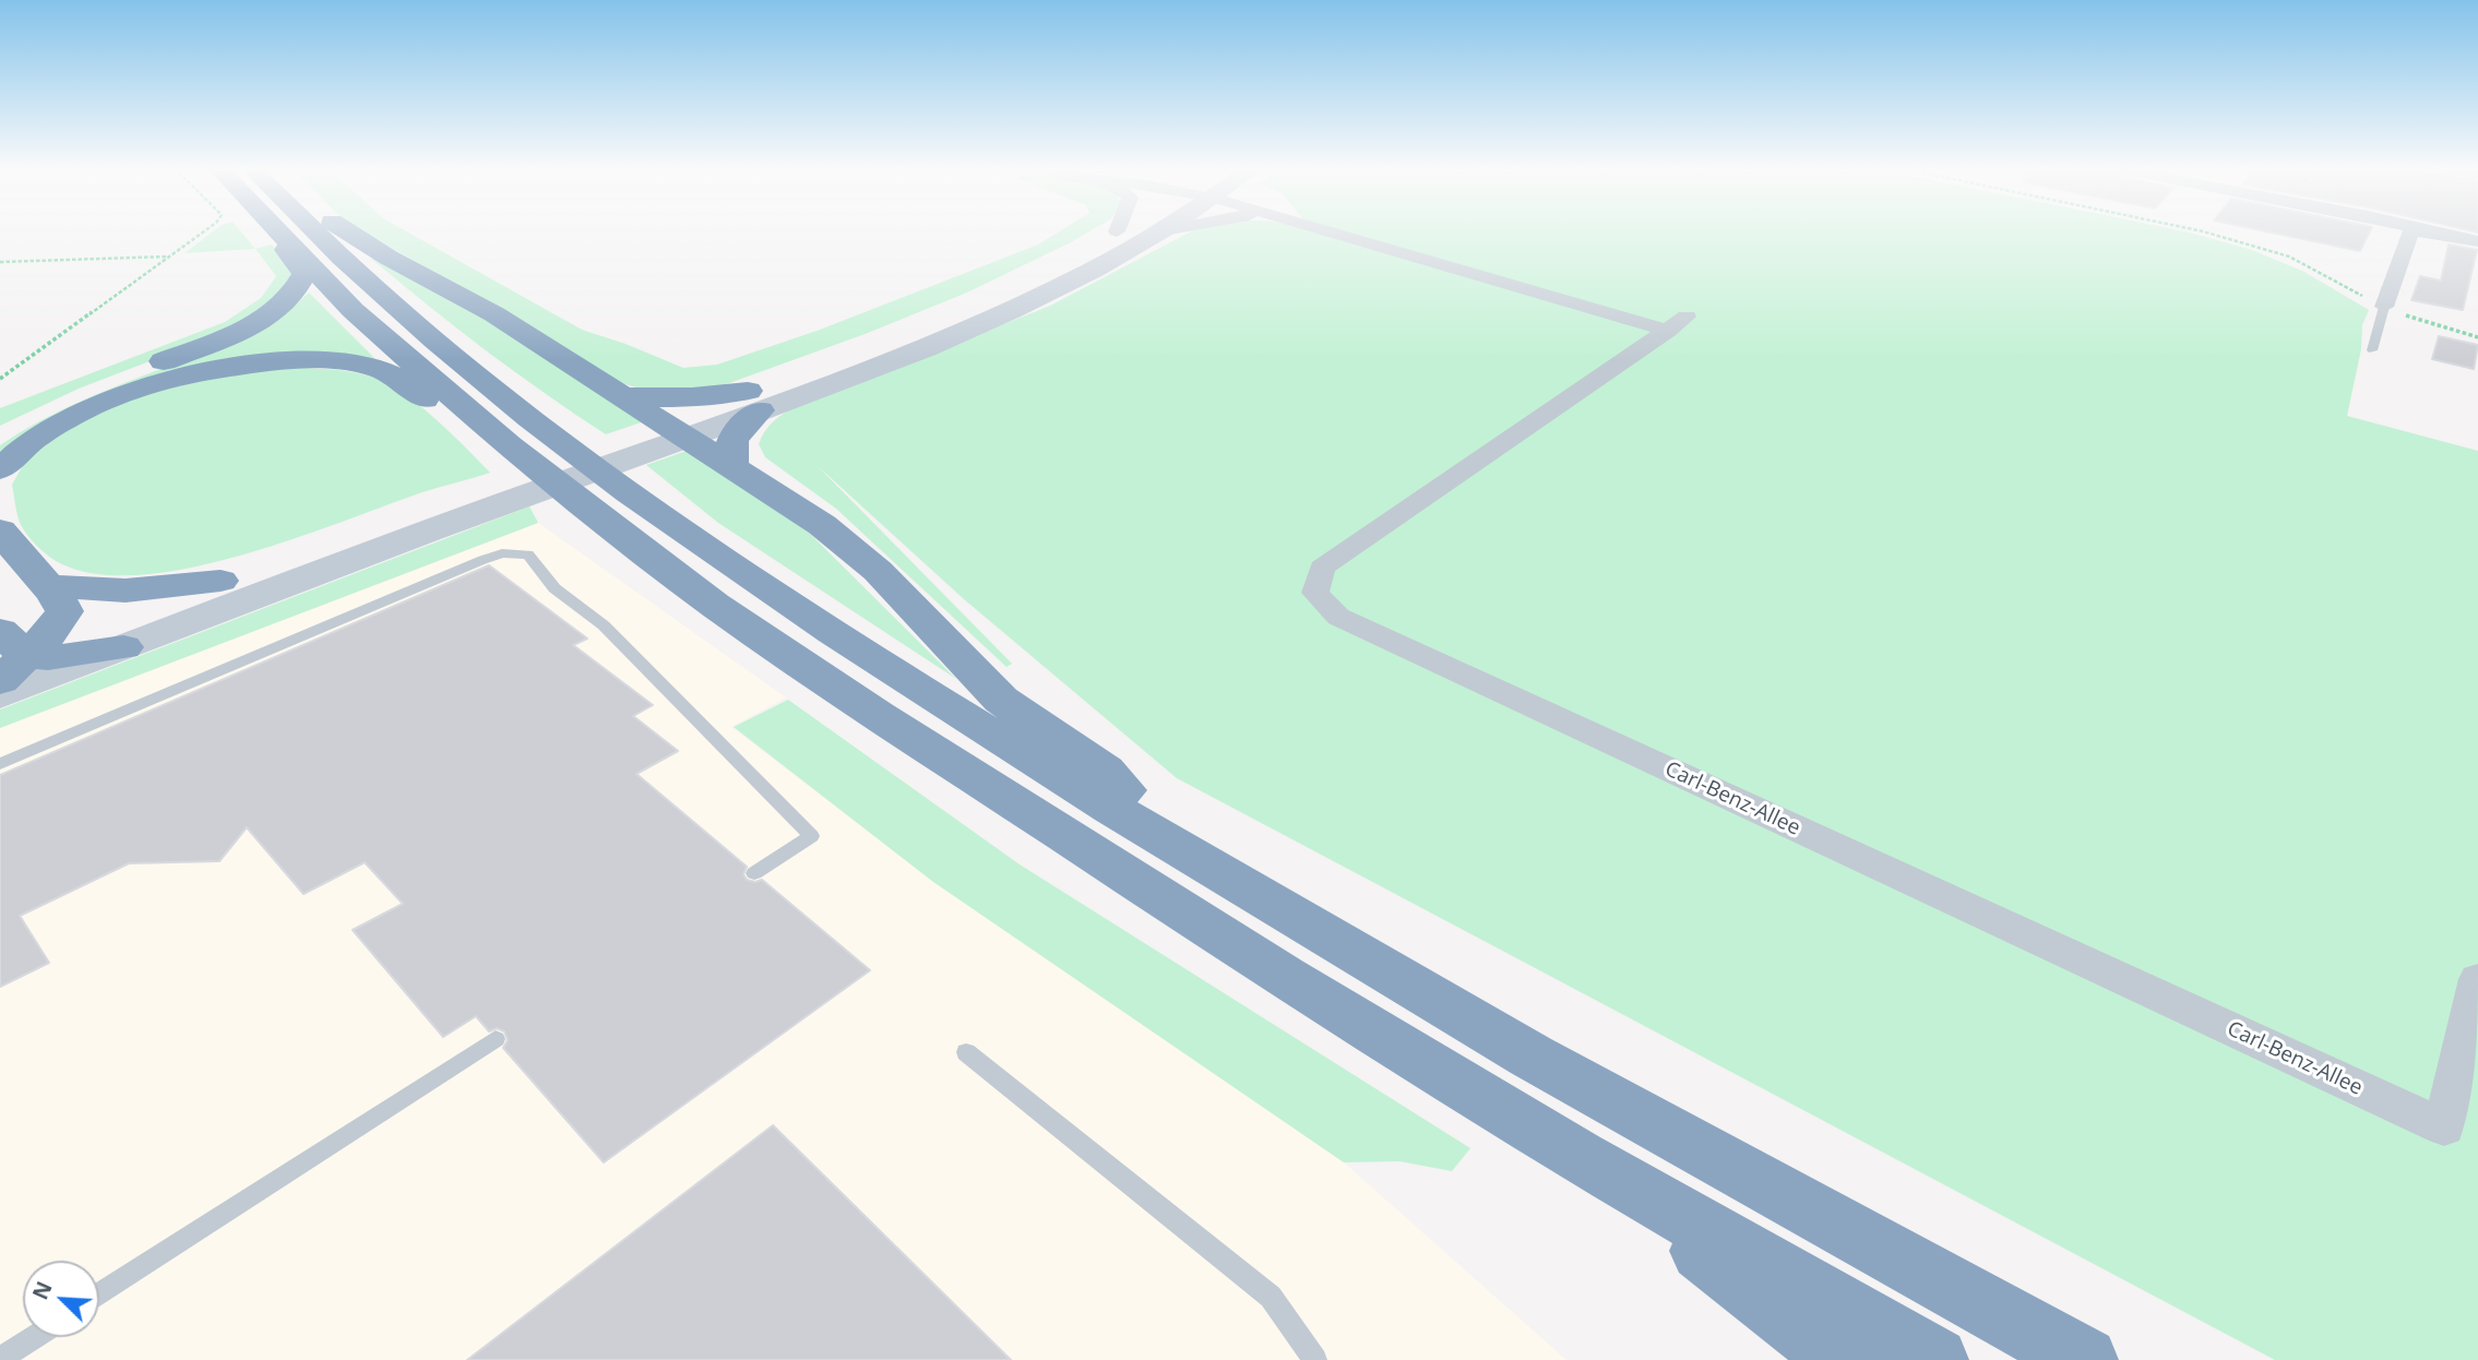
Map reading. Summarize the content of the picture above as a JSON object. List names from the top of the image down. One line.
{"streets":{"street":["Carl-Benz-Allee"]},"north":"top left"}
